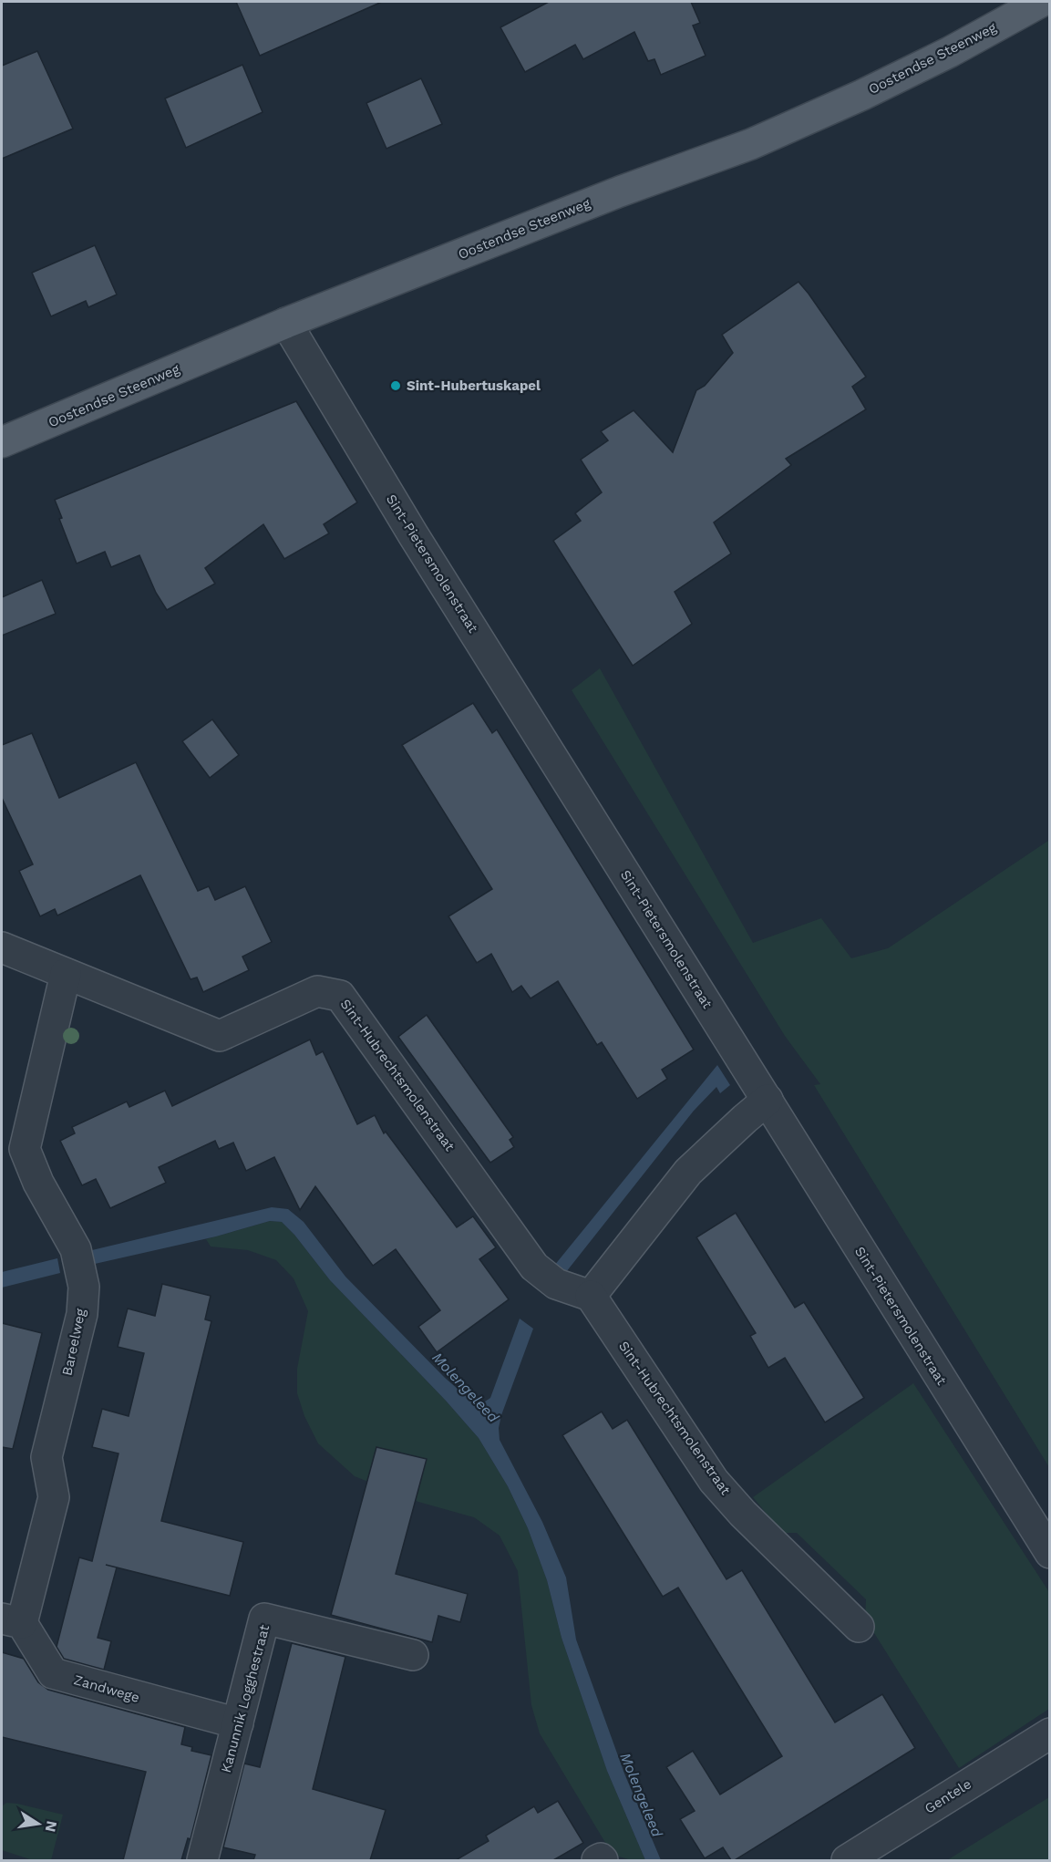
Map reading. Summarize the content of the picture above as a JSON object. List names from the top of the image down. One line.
{"streets":{"main road":["Oostendse Steenweg"],"street":["Sint-Pietersmolenstraat","Sint-Hubrechtsmolenstraat","Bareelweg","Zandwege","Kanunnik Logghestraat","Gentele"]},"crossings":[["Oostendse Steenweg","Sint-Pietersmolenstraat"],["Sint-Hubrechtsmolenstraat","Bareelweg"],["Bareelweg","Zandwege"],["Zandwege","Kanunnik Logghestraat"]],"water":["Molengeleed"],"places":["Sint-Hubertuskapel"],"north":"right"}
